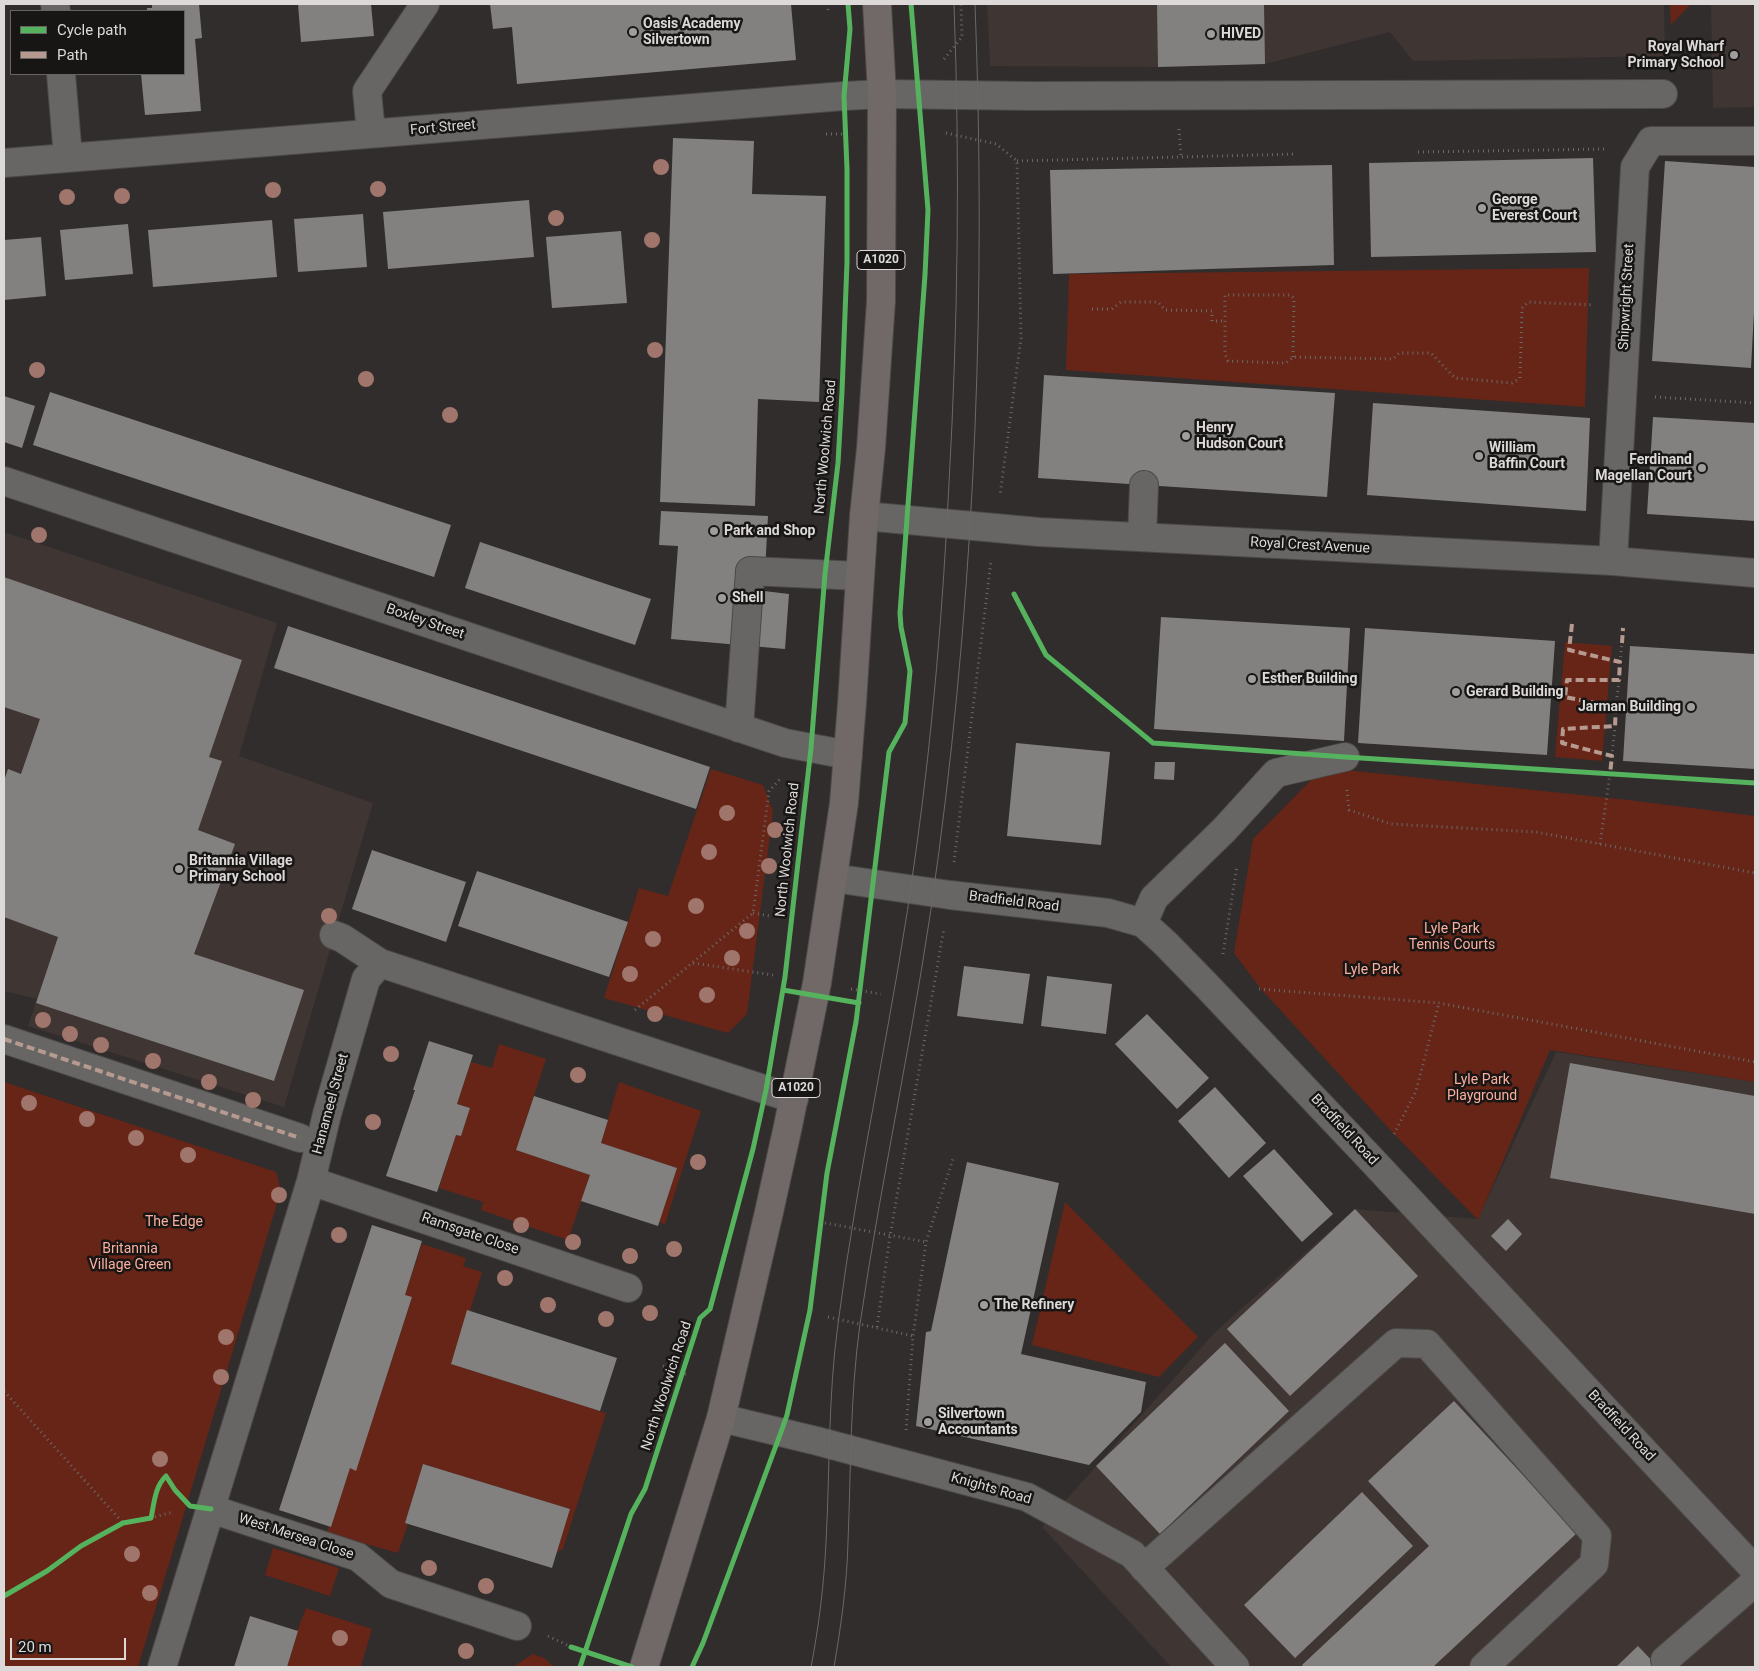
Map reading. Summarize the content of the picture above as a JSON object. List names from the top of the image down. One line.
{"streets":{"main road":["A1020"],"street":["Fort Street","Shipwright Street","Royal Crest Avenue","Boxley Street","Bradfield Road","Hanameel Street","Ramsgate Close","Knights Road","West Mersea Close"],"cycle path":["North Woolwich Road"]},"crossings":[["Fort Street","A1020"],["A1020","Royal Crest Avenue"],["A1020","Boxley Street"],["A1020","Bradfield Road"],["A1020","Knights Road"],["Shipwright Street","Royal Crest Avenue"],["Hanameel Street","Ramsgate Close"],["Hanameel Street","West Mersea Close"]],"parks":["Lyle Park Tennis Courts","Lyle Park","Lyle Park Playground","The Edge","Britannia Village Green"],"places":["Oasis Academy Silvertown","HIVED","Royal Wharf Primary School","George Everest Court","Henry Hudson Court","William Baffin Court","Ferdinand Magellan Court","Park and Shop","Shell","Esther Building","Gerard Building","Jarman Building","Britannia Village Primary School","The Refinery","Silvertown Accountants"],"legend":["Cycle path","Path"],"scale_bar":"20 m"}
